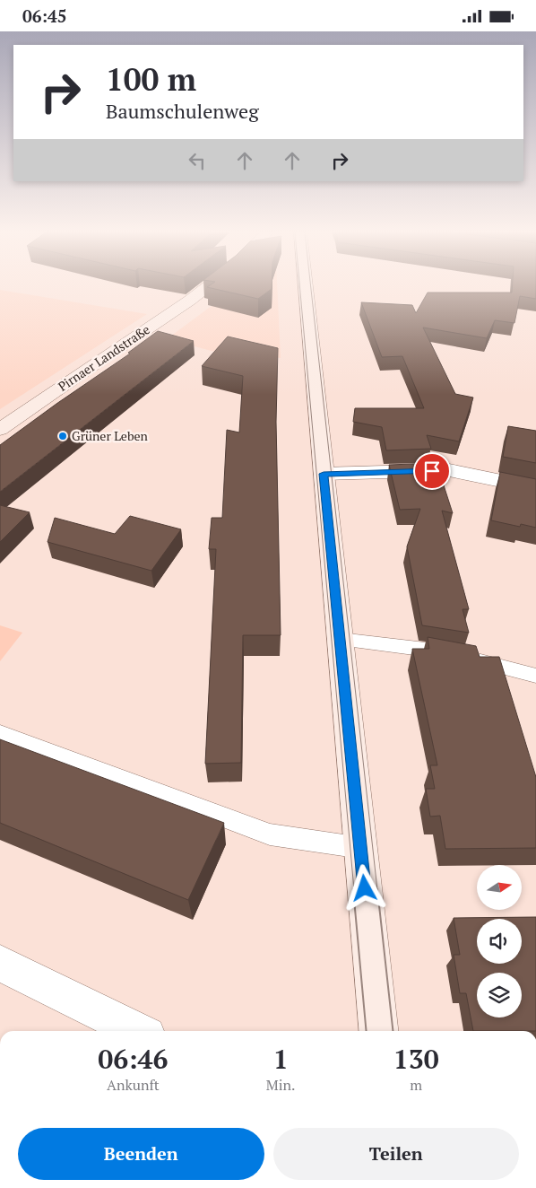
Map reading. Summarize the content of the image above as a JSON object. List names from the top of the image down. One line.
{"streets":{"street":["Pirnaer Landstraße"]},"places":["Grüner Leben"],"north":"right","page":{"status":"06:45","turn":["100 m","Baumschulenweg"],"eta":["06:46","Ankunft","1","Min.","130","m"],"buttons":["Beenden","Teilen"]}}
